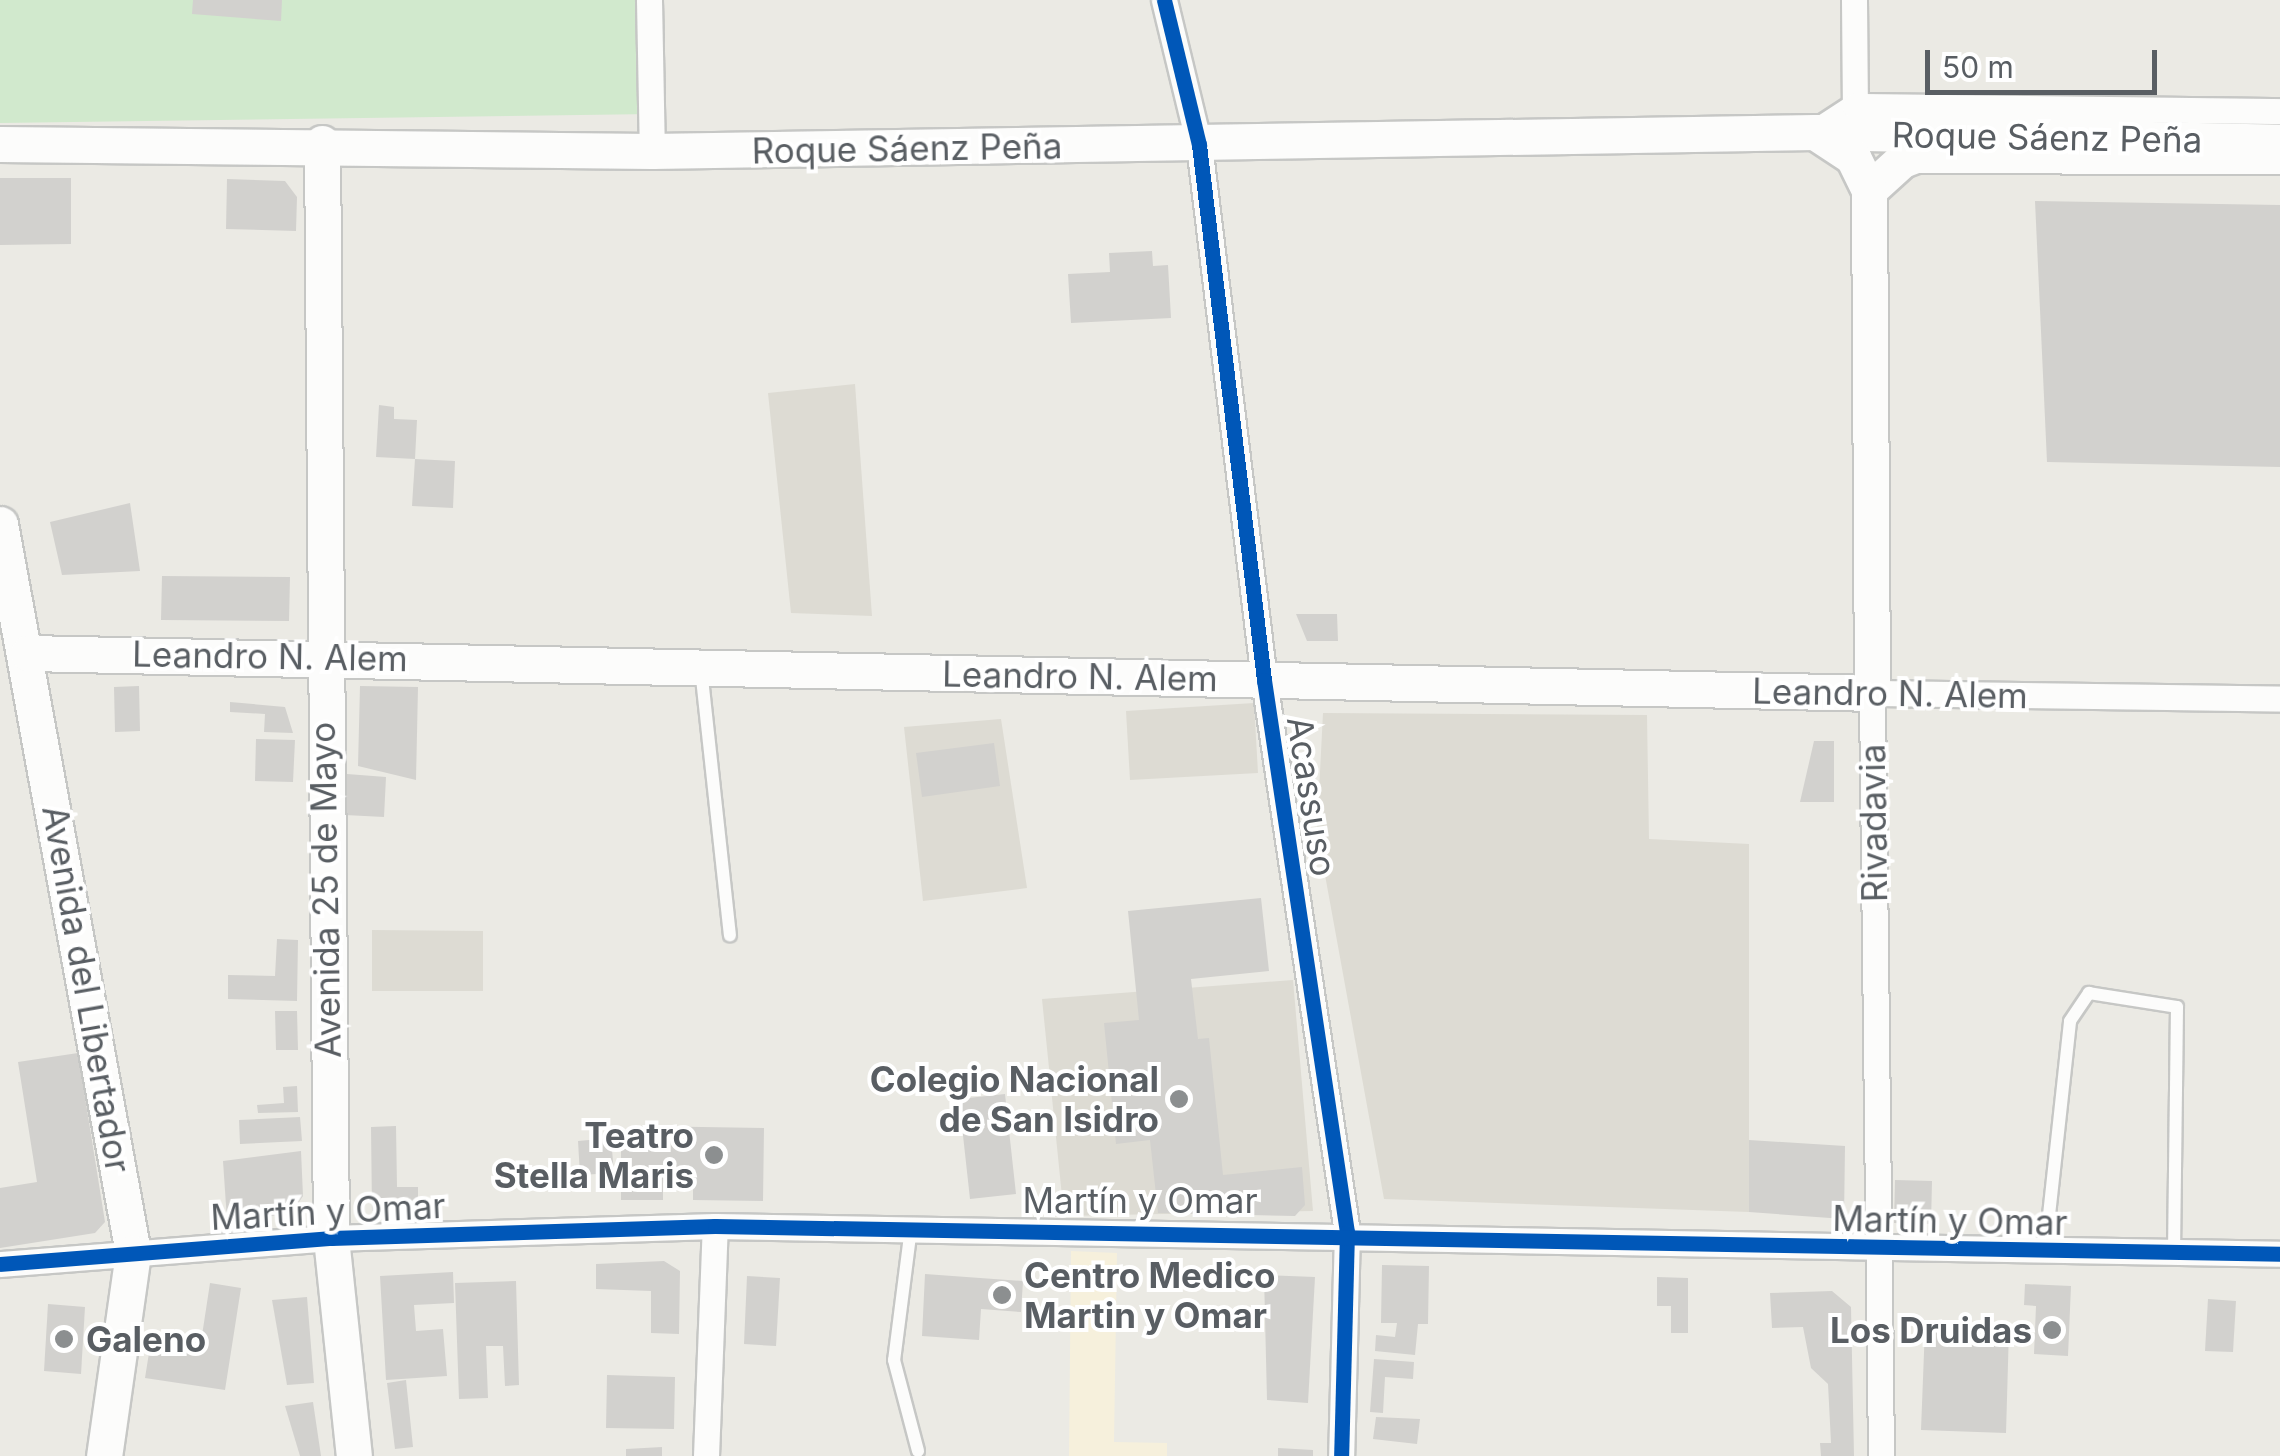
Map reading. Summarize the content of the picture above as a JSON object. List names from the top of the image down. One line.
{"streets":{"main road":["Roque Sáenz Peña","Leandro N. Alem","Rivadavia","Avenida 25 de Mayo","Avenida del Libertador"],"street":["Acassuso","Martín y Omar"]},"crossings":[["Roque Sáenz Peña","Acassuso"],["Roque Sáenz Peña","Avenida 25 de Mayo"],["Leandro N. Alem","Acassuso"],["Leandro N. Alem","Rivadavia"],["Leandro N. Alem","Avenida 25 de Mayo"],["Leandro N. Alem","Avenida del Libertador"],["Acassuso","Martín y Omar"],["Rivadavia","Martín y Omar"],["Avenida 25 de Mayo","Martín y Omar"],["Avenida del Libertador","Martín y Omar"]],"places":["Colegio Nacional de San Isidro","Teatro Stella Maris","Centro Medico Martin y Omar","Los Druidas","Galeno"],"scale_bar":"50 m"}
